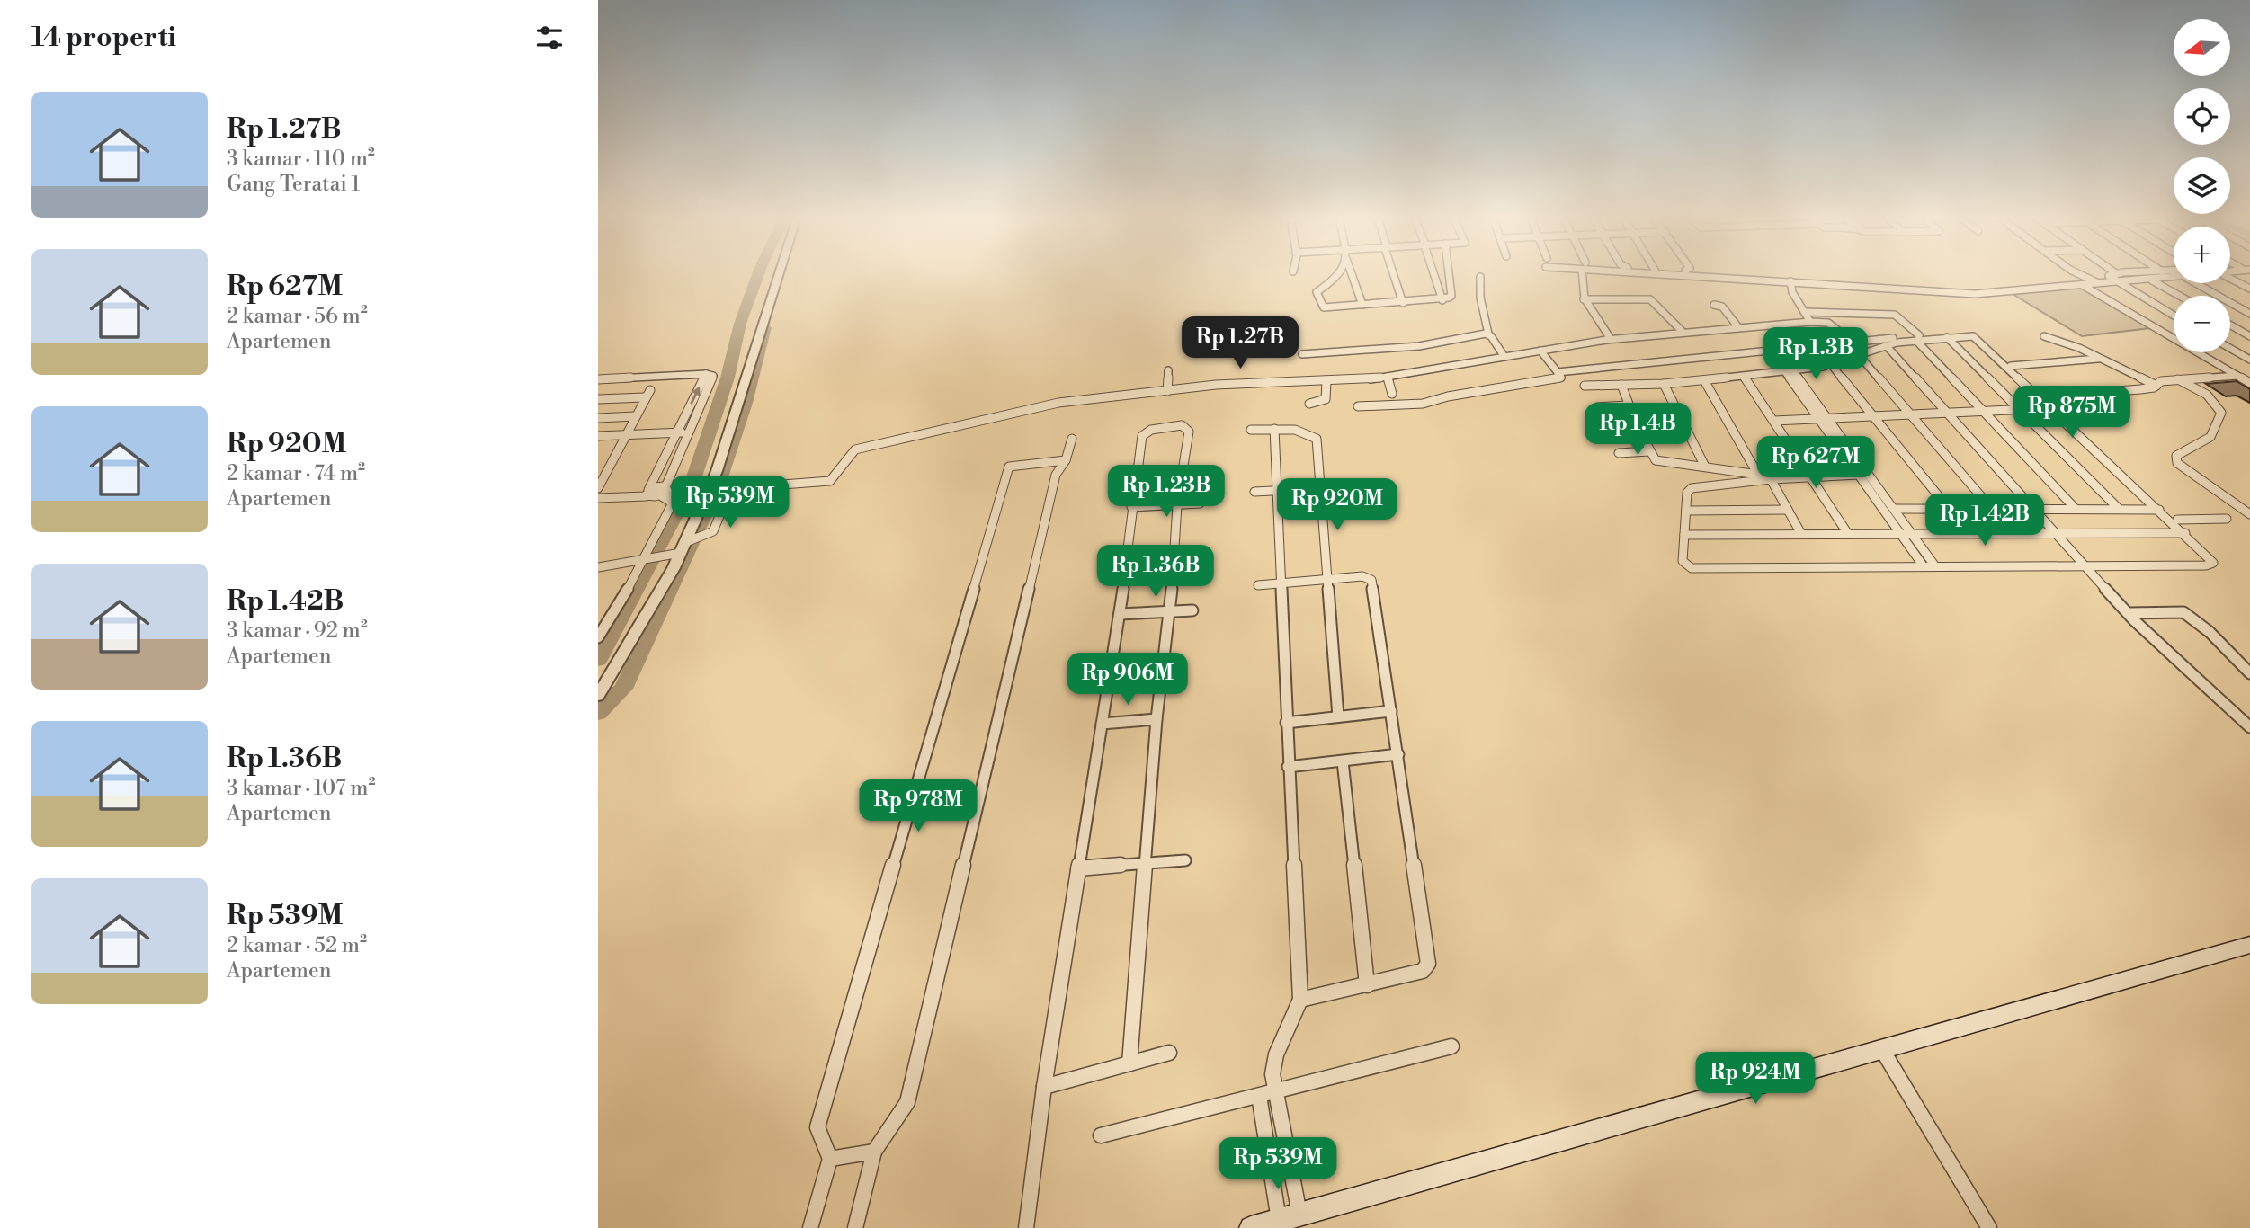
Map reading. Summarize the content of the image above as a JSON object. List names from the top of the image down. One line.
{"north":"left","page":{"heading":"14 properti","map_buttons":["+","−"],"list":[{"name":"Rp 1.27B","note":"3 kamar · 110 m² · Gang Teratai 1"},{"name":"Rp 627M","note":"2 kamar · 56 m² · Apartemen"},{"name":"Rp 920M","note":"2 kamar · 74 m² · Apartemen"},{"name":"Rp 1.42B","note":"3 kamar · 92 m² · Apartemen"},{"name":"Rp 1.36B","note":"3 kamar · 107 m² · Apartemen"},{"name":"Rp 539M","note":"2 kamar · 52 m² · Apartemen"}],"price":["Rp 1.27B","Rp 1.3B","Rp 875M","Rp 1.4B","Rp 627M","Rp 1.23B","Rp 539M","Rp 920M","Rp 1.42B","Rp 1.36B","Rp 906M","Rp 978M","Rp 924M","Rp 539M"]}}
